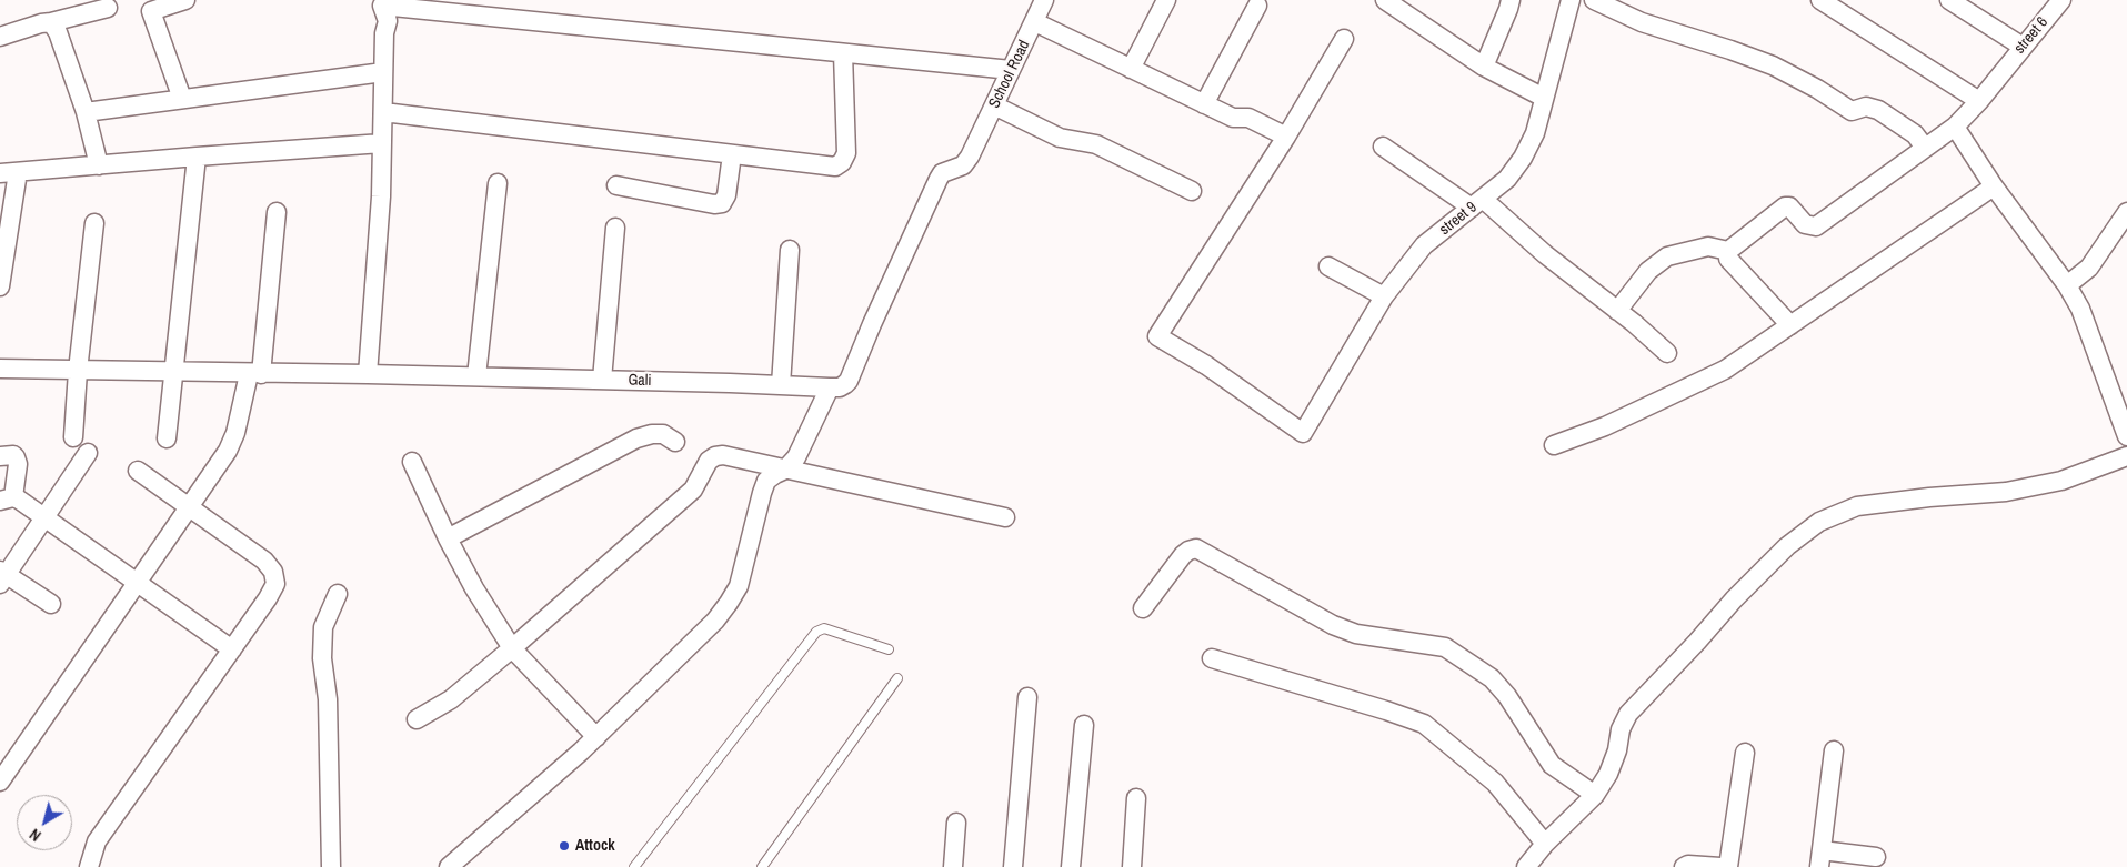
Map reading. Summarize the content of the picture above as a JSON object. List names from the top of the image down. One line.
{"streets":{"street":["street 6","School Road","street 9","Gali"]},"crossings":[["School Road","Gali"]],"places":["Attock"],"north":"bottom left"}
